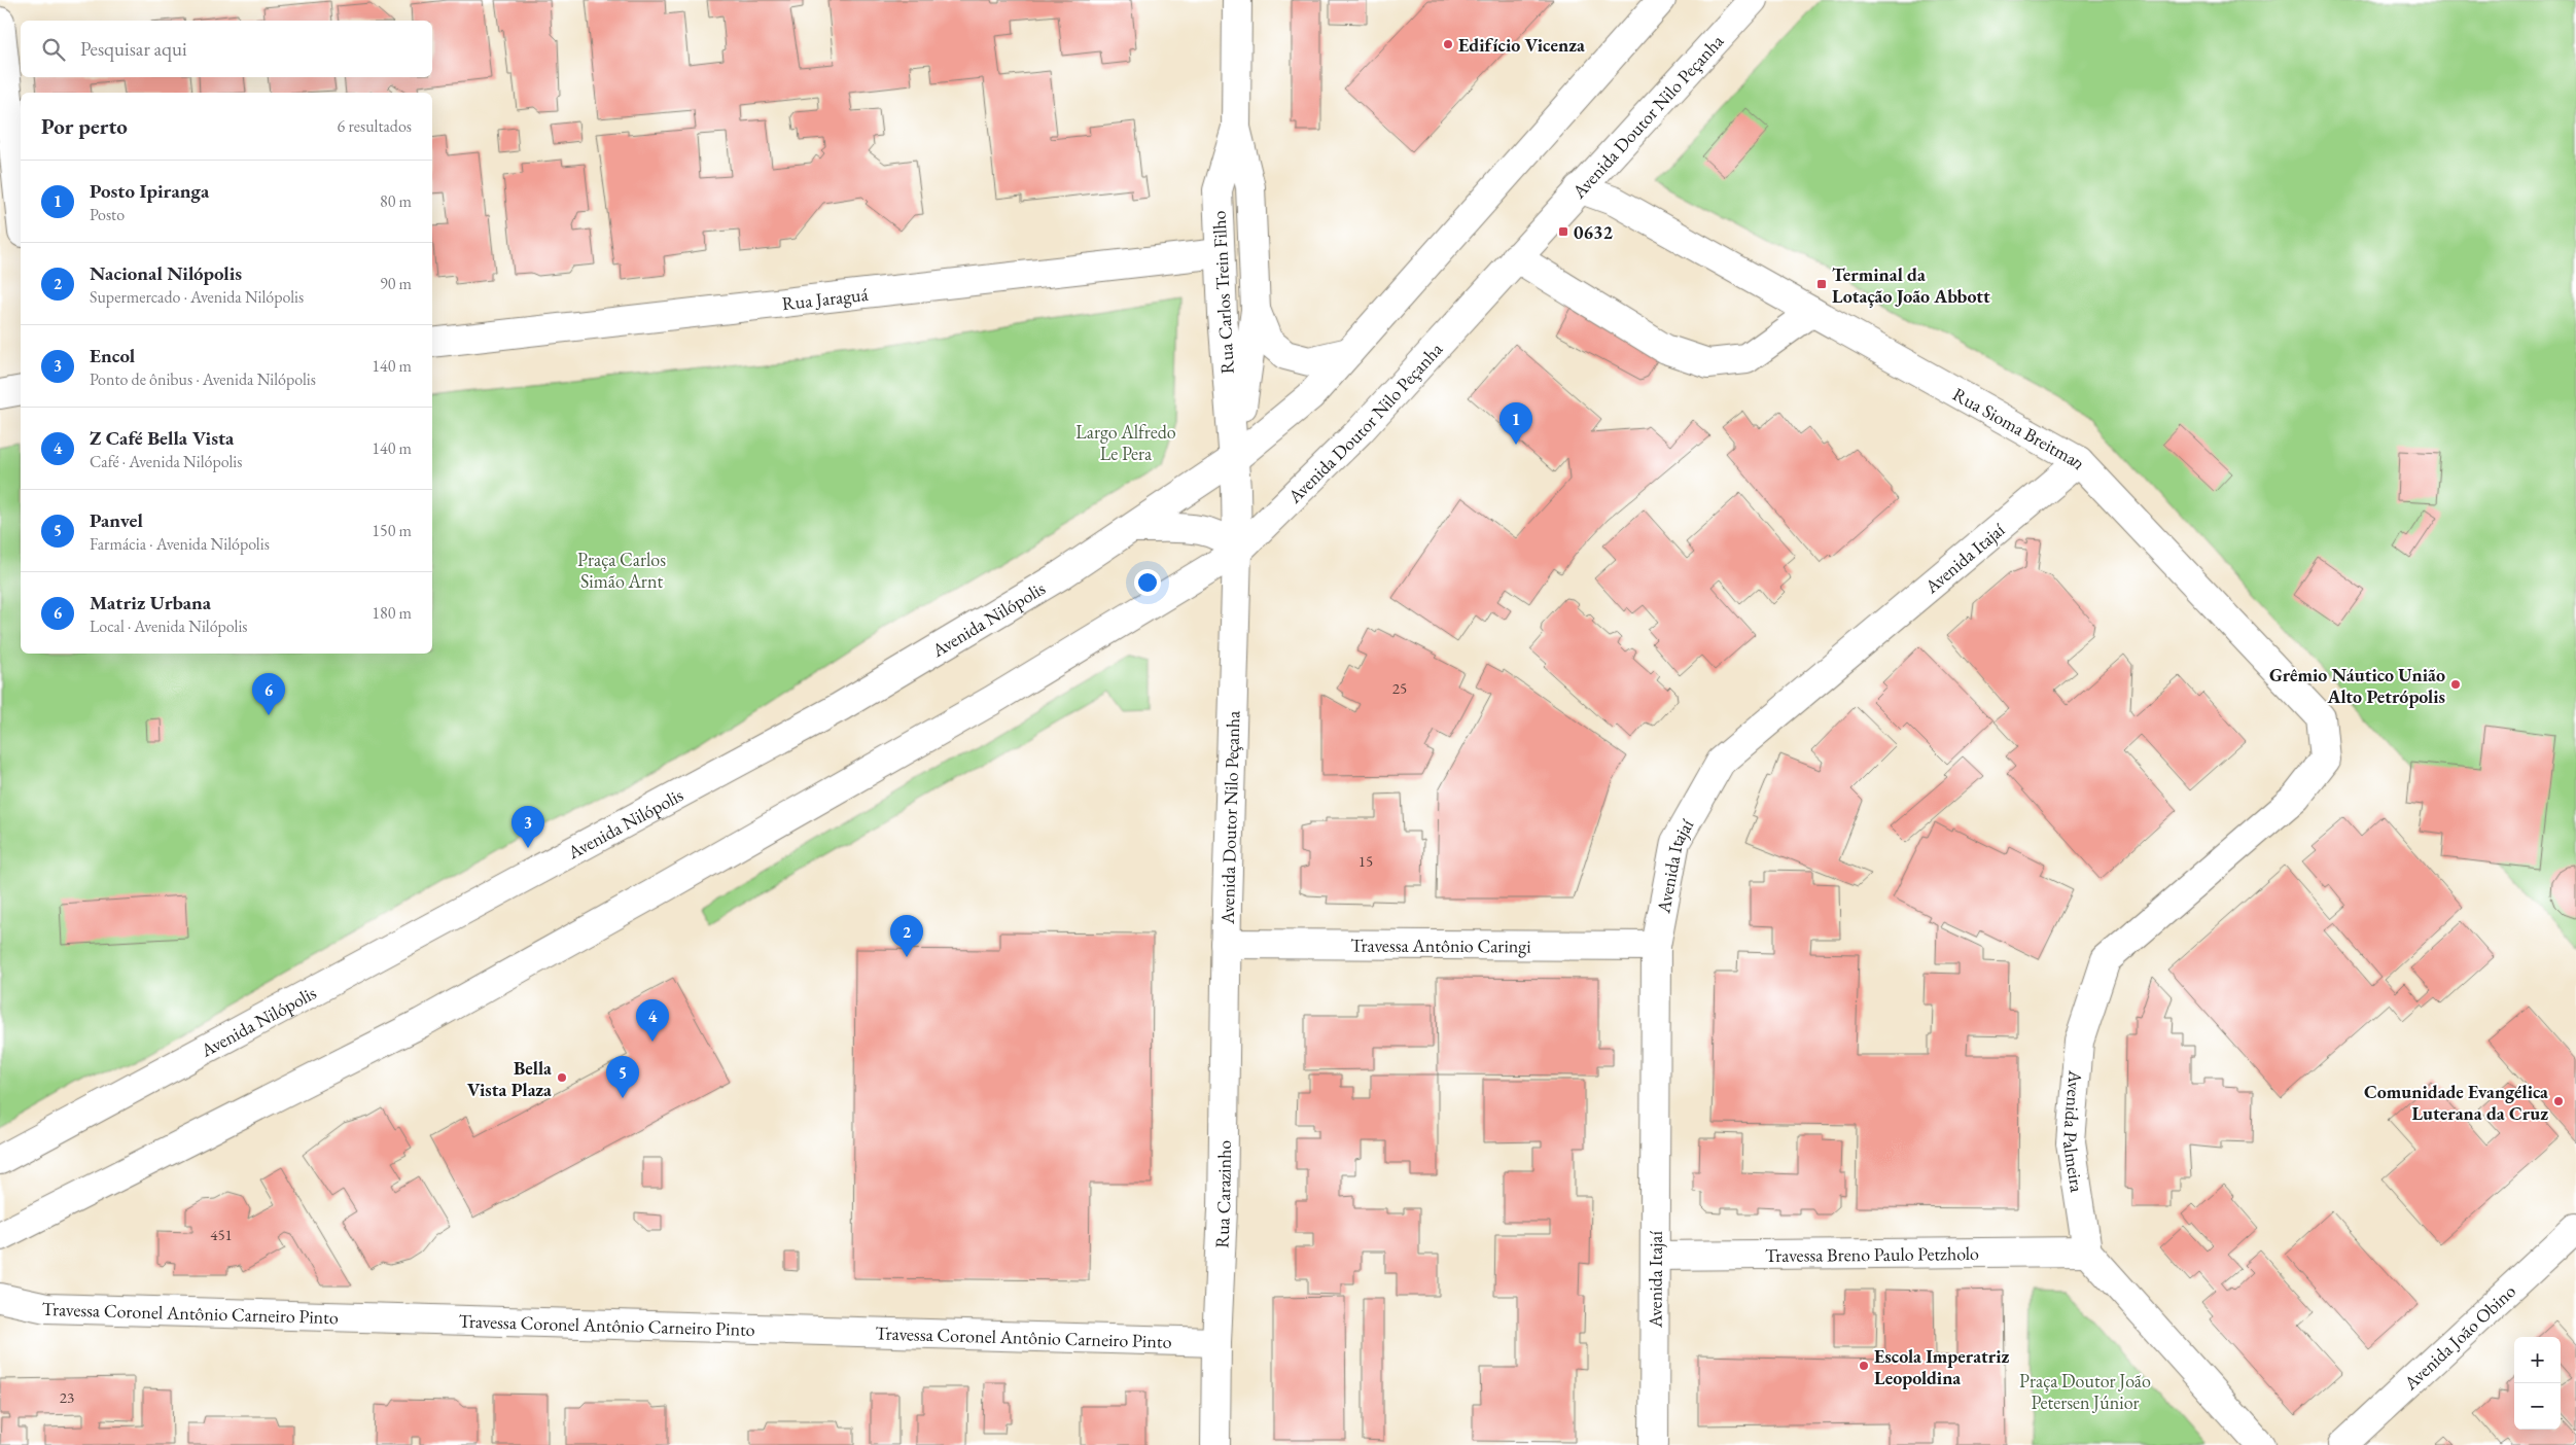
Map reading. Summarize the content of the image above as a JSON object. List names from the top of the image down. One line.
{"streets":{"street":["Avenida Doutor Nilo Peçanha","Rua Carlos Trein Filho","Rua Jaraguá","Rua Sioma Breitman","Avenida Itajaí","Avenida Nilópolis","Travessa Antônio Caringi","Avenida Palmeira","Rua Carazinho","Travessa Breno Paulo Petzholo","Travessa Coronel Antônio Carneiro Pinto","Avenida João Obino"]},"crossings":[["Avenida Doutor Nilo Peçanha","Rua Carlos Trein Filho"],["Avenida Doutor Nilo Peçanha","Rua Sioma Breitman"],["Avenida Doutor Nilo Peçanha","Travessa Antônio Caringi"],["Avenida Doutor Nilo Peçanha","Rua Carazinho"],["Rua Carlos Trein Filho","Rua Jaraguá"],["Rua Carlos Trein Filho","Avenida Nilópolis"],["Rua Sioma Breitman","Avenida Itajaí"],["Rua Sioma Breitman","Avenida Palmeira"],["Avenida Itajaí","Travessa Antônio Caringi"],["Avenida Itajaí","Travessa Breno Paulo Petzholo"],["Travessa Antônio Caringi","Rua Carazinho"],["Avenida Palmeira","Travessa Breno Paulo Petzholo"],["Rua Carazinho","Travessa Coronel Antônio Carneiro Pinto"]],"parks":["Largo Alfredo Le Pera","Praça Carlos Simão Arnt","Praça Doutor João Petersen Júnior"],"places":{"other":["Edifício Vicenza","Grêmio Náutico União Alto Petrópolis","Bella Vista Plaza","Comunidade Evangélica Luterana da Cruz","Escola Imperatriz Leopoldina"],"transit":["0632","Terminal da Lotação João Abbott"]},"house_numbers":["25","15","451","23"],"page":{"search":"Pesquisar aqui","heading":["Por perto","6 resultados"],"list":[{"mark":"1","name":"Posto Ipiranga","note":"Posto","value":"80 m"},{"mark":"2","name":"Nacional Nilópolis","note":"Supermercado · Avenida Nilópolis","value":"90 m"},{"mark":"3","name":"Encol","note":"Ponto de ônibus · Avenida Nilópolis","value":"140 m"},{"mark":"4","name":"Z Café Bella Vista","note":"Café · Avenida Nilópolis","value":"140 m"},{"mark":"5","name":"Panvel","note":"Farmácia · Avenida Nilópolis","value":"150 m"},{"mark":"6","name":"Matriz Urbana","note":"Local · Avenida Nilópolis","value":"180 m"}],"pins":["1","6","3","2","4","5"],"map_buttons":["+","−"]}}
